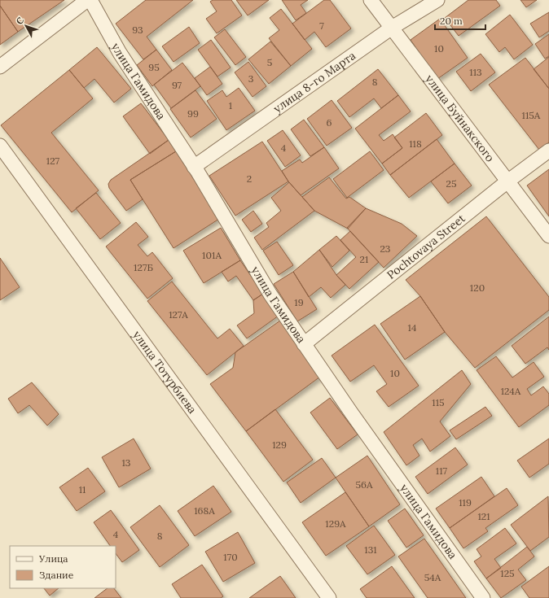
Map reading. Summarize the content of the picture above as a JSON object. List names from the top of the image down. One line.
{"streets":{"street":["улица Гамидова","улица 8-го Марта","улица Буйнакского","Pochtovaya Street","улица Тотурбиева"]},"crossings":[["улица Гамидова","улица 8-го Марта"],["улица Гамидова","Pochtovaya Street"],["улица 8-го Марта","улица Буйнакского"],["улица Буйнакского","Pochtovaya Street"]],"house_numbers":["7","93","10","5","95","113","3","8","97","1","99","115А","6","118","4","127","2","25","23","101А","21","127Б","120","19","127А","14","10","124А","115","129","13","117","56А","11","119","168А","121","129А","4","8","131","170","125","54А"],"legend":["Улица","Здание"],"scale_bar":"20 m","north":"top left"}
